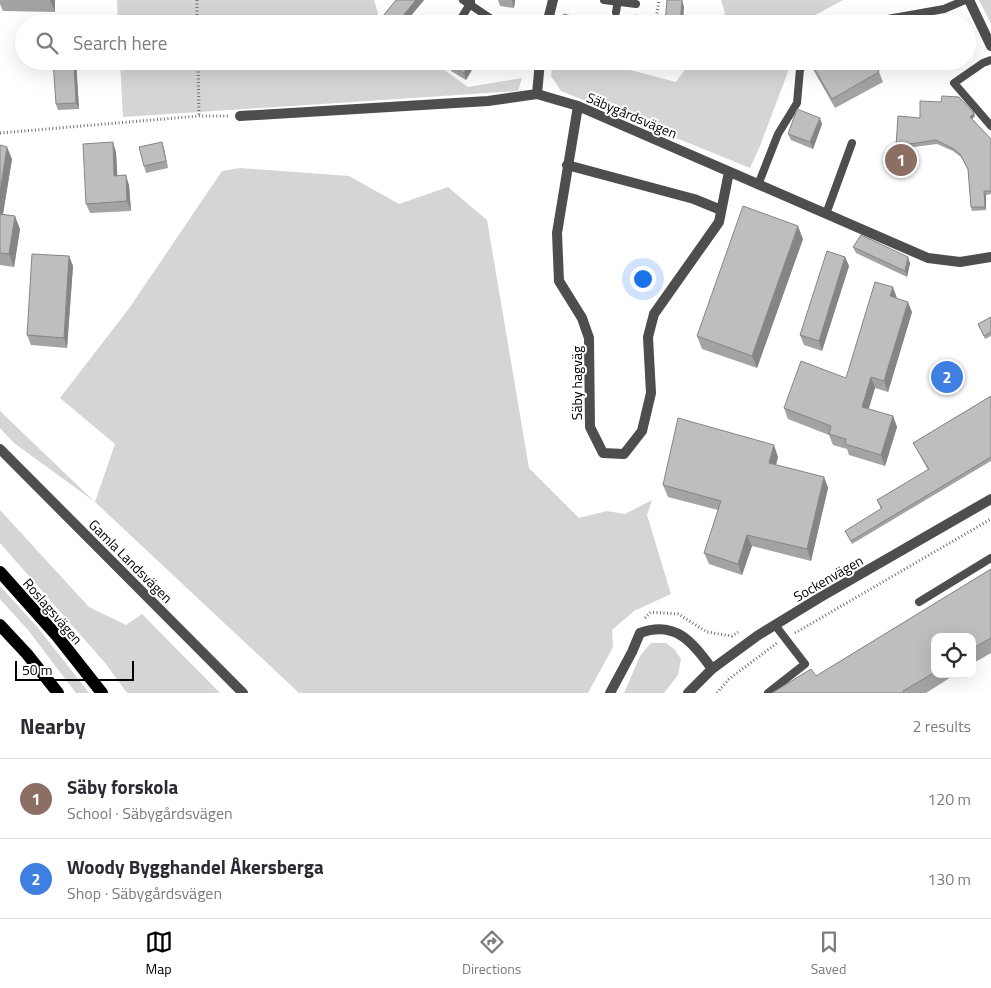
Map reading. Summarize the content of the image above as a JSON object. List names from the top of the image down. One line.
{"streets":{"main road":["Roslagsvägen"],"street":["Säbygårdsvägen","Säby hagväg","Gamla Landsvägen","Sockenvägen"]},"crossings":[["Säbygårdsvägen","Säby hagväg"]],"scale_bar":"50 m","page":{"search":"Search here","pins":["1","2"],"scale":"50 m","heading":["Nearby","2 results"],"list":[{"mark":"1","name":"Säby forskola","note":"School · Säbygårdsvägen","value":"120 m"},{"mark":"2","name":"Woody Bygghandel Åkersberga","note":"Shop · Säbygårdsvägen","value":"130 m"}],"nav":["Map","Directions","Saved"]}}
